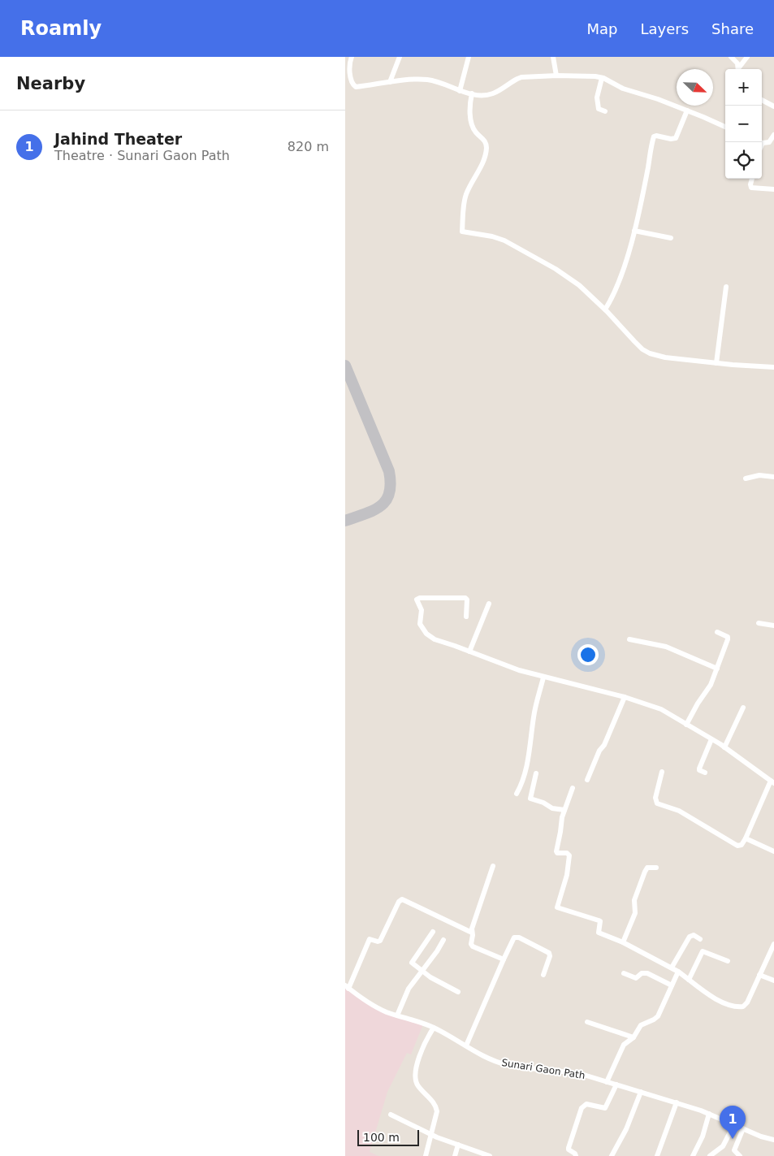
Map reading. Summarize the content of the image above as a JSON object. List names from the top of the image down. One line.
{"streets":{"street":["Sunari Gaon Path"]},"scale_bar":"100 m","north":"bottom right","page":{"header":"Roamly","nav":["Map","Layers","Share"],"heading":"Nearby","map_buttons":["+","−"],"list":[{"mark":"1","name":"Jahind Theater","note":"Theatre · Sunari Gaon Path","value":"820 m"}],"pins":"1","scale":"100 m"}}
